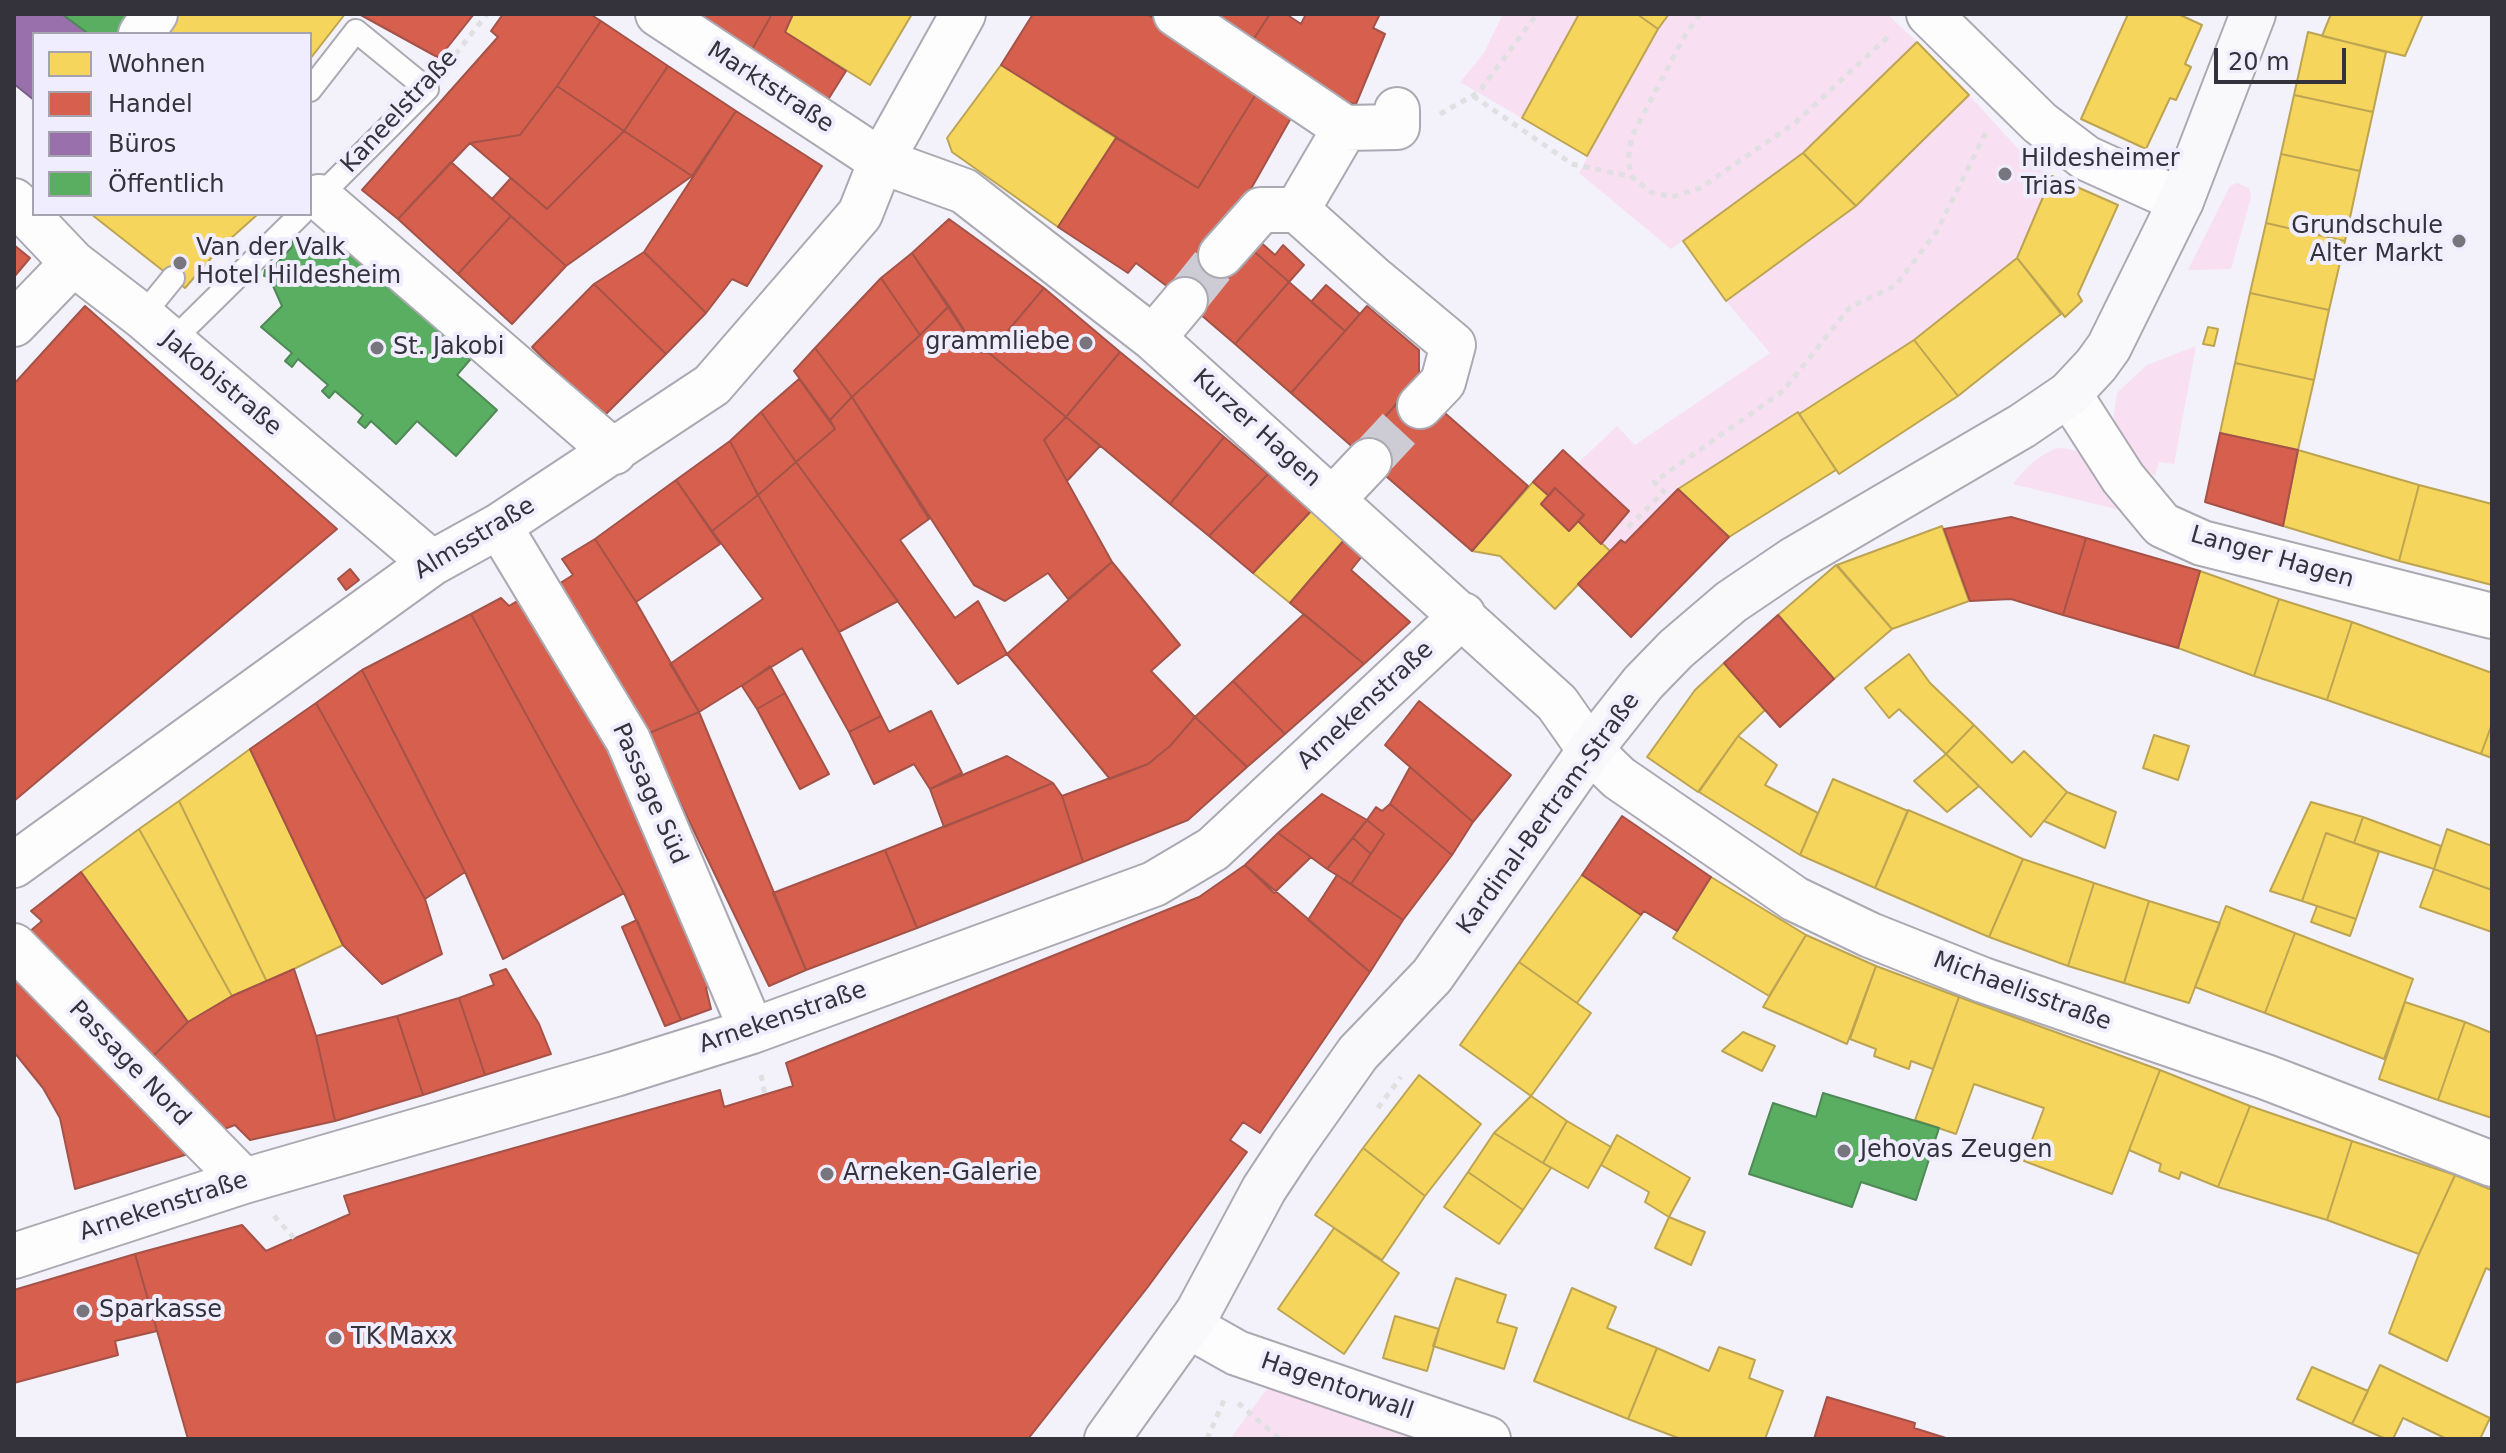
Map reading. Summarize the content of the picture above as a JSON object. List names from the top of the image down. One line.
{"streets":{"street":["Marktstraße","Jakobistraße","Kurzer Hagen","Almsstraße","Langer Hagen","Arnekenstraße","Passage Süd","Kardinal-Bertram-Straße","Michaelisstraße","Passage Nord","Hagentorwall"],"lane":["Kaneelstraße"]},"crossings":[["Marktstraße","Kurzer Hagen"],["Marktstraße","Almsstraße"],["Kaneelstraße","Jakobistraße"],["Jakobistraße","Almsstraße"],["Kurzer Hagen","Almsstraße"],["Kurzer Hagen","Arnekenstraße"],["Kurzer Hagen","Kardinal-Bertram-Straße"],["Kurzer Hagen","Michaelisstraße"],["Almsstraße","Passage Süd"],["Langer Hagen","Kardinal-Bertram-Straße"],["Arnekenstraße","Passage Süd"],["Arnekenstraße","Passage Nord"],["Kardinal-Bertram-Straße","Michaelisstraße"],["Kardinal-Bertram-Straße","Hagentorwall"]],"places":["Hildesheimer Trias","Grundschule Alter Markt","Van der Valk Hotel Hildesheim","grammliebe","St. Jakobi","Jehovas Zeugen","Arneken-Galerie","Sparkasse","TK Maxx"],"legend":["Wohnen","Handel","Büros","Öffentlich"],"scale_bar":"20 m"}
